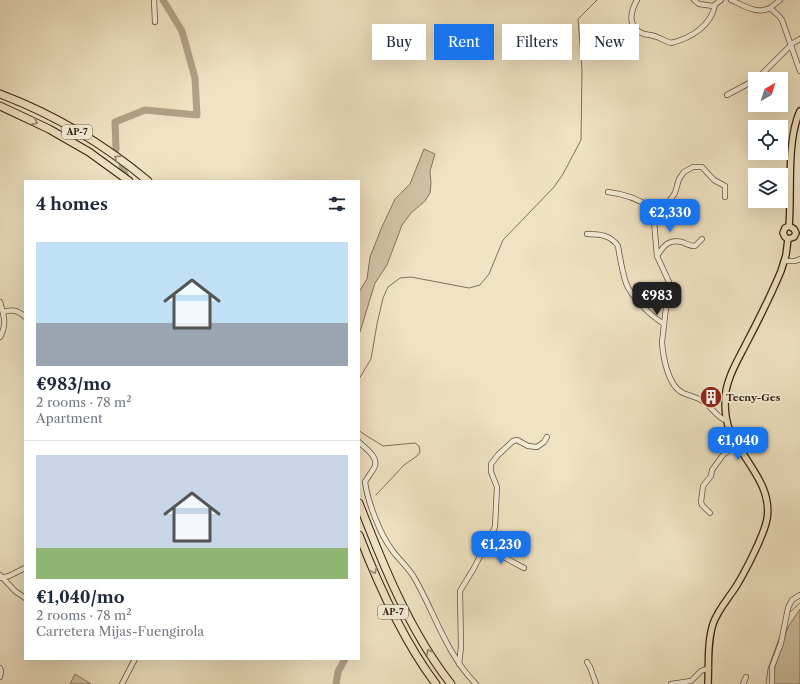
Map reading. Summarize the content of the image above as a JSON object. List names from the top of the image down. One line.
{"streets":{"highway":["AP-7"]},"places":{"building":["Tecny-Ges"]},"north":"top right","page":{"chip":["Buy","Rent","Filters","New"],"heading":"4 homes","price":["€2,330","€983","€1,040","€1,230"],"list":[{"name":"€983/mo","note":"2 rooms · 78 m² · Apartment"},{"name":"€1,040/mo","note":"2 rooms · 78 m² · Carretera Mijas-Fuengirola"}]}}
